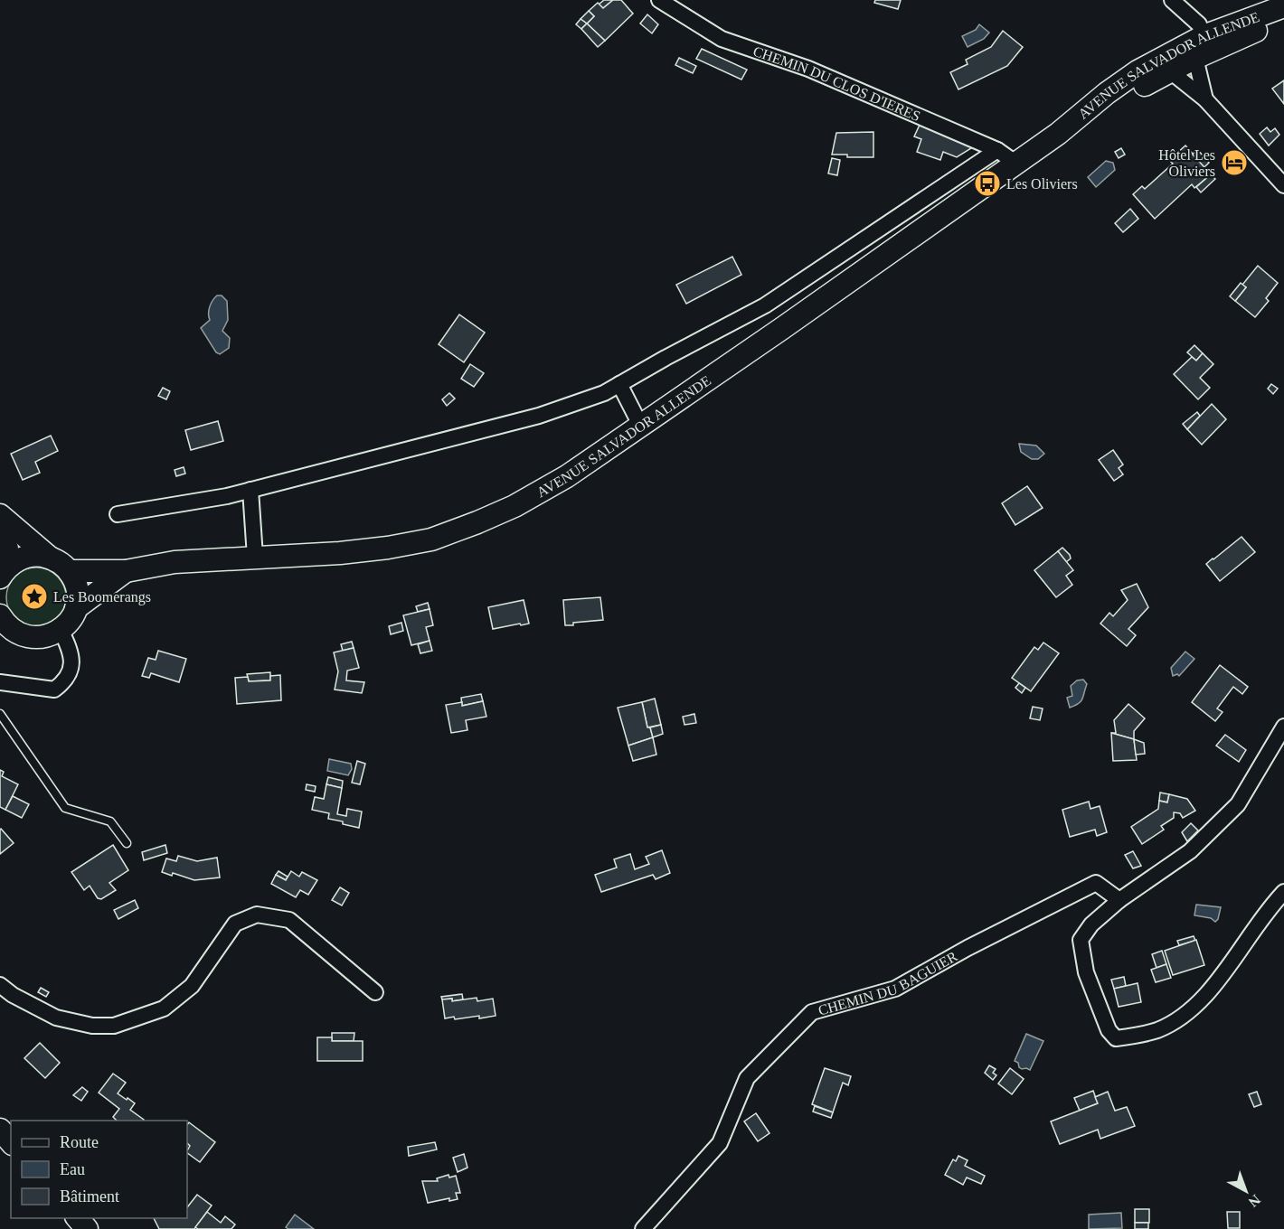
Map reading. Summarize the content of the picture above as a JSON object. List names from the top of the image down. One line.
{"streets":{"main road":["AVENUE SALVADOR ALLENDE"],"street":["CHEMIN DU CLOS D'IERES","CHEMIN DU BAGUIER"]},"crossings":[["AVENUE SALVADOR ALLENDE","CHEMIN DU CLOS D'IERES"]],"places":{"hotel":["Hôtel Les Oliviers"],"bus stop":["Les Oliviers"],"place":["Les Boomerangs"]},"legend":["Route","Eau","Bâtiment"],"north":"bottom right"}
